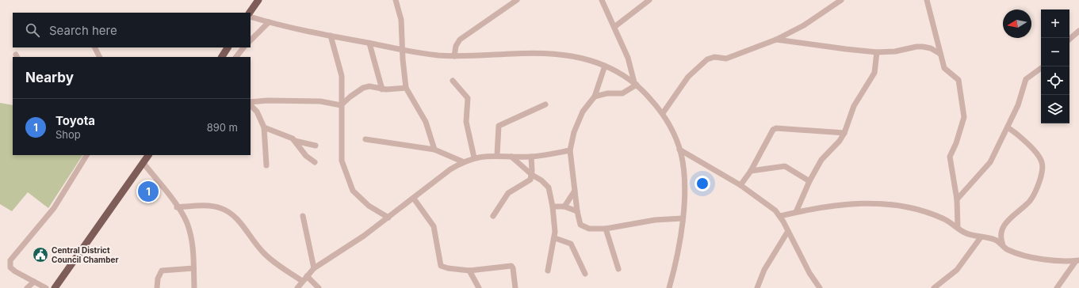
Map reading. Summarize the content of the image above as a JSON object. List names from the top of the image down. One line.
{"places":{"public building":["Central District Council Chamber"]},"north":"left","page":{"map_buttons":["+","−"],"search":"Search here","heading":"Nearby","list":[{"mark":"1","name":"Toyota","note":"Shop","value":"890 m"}],"pins":"1"}}
